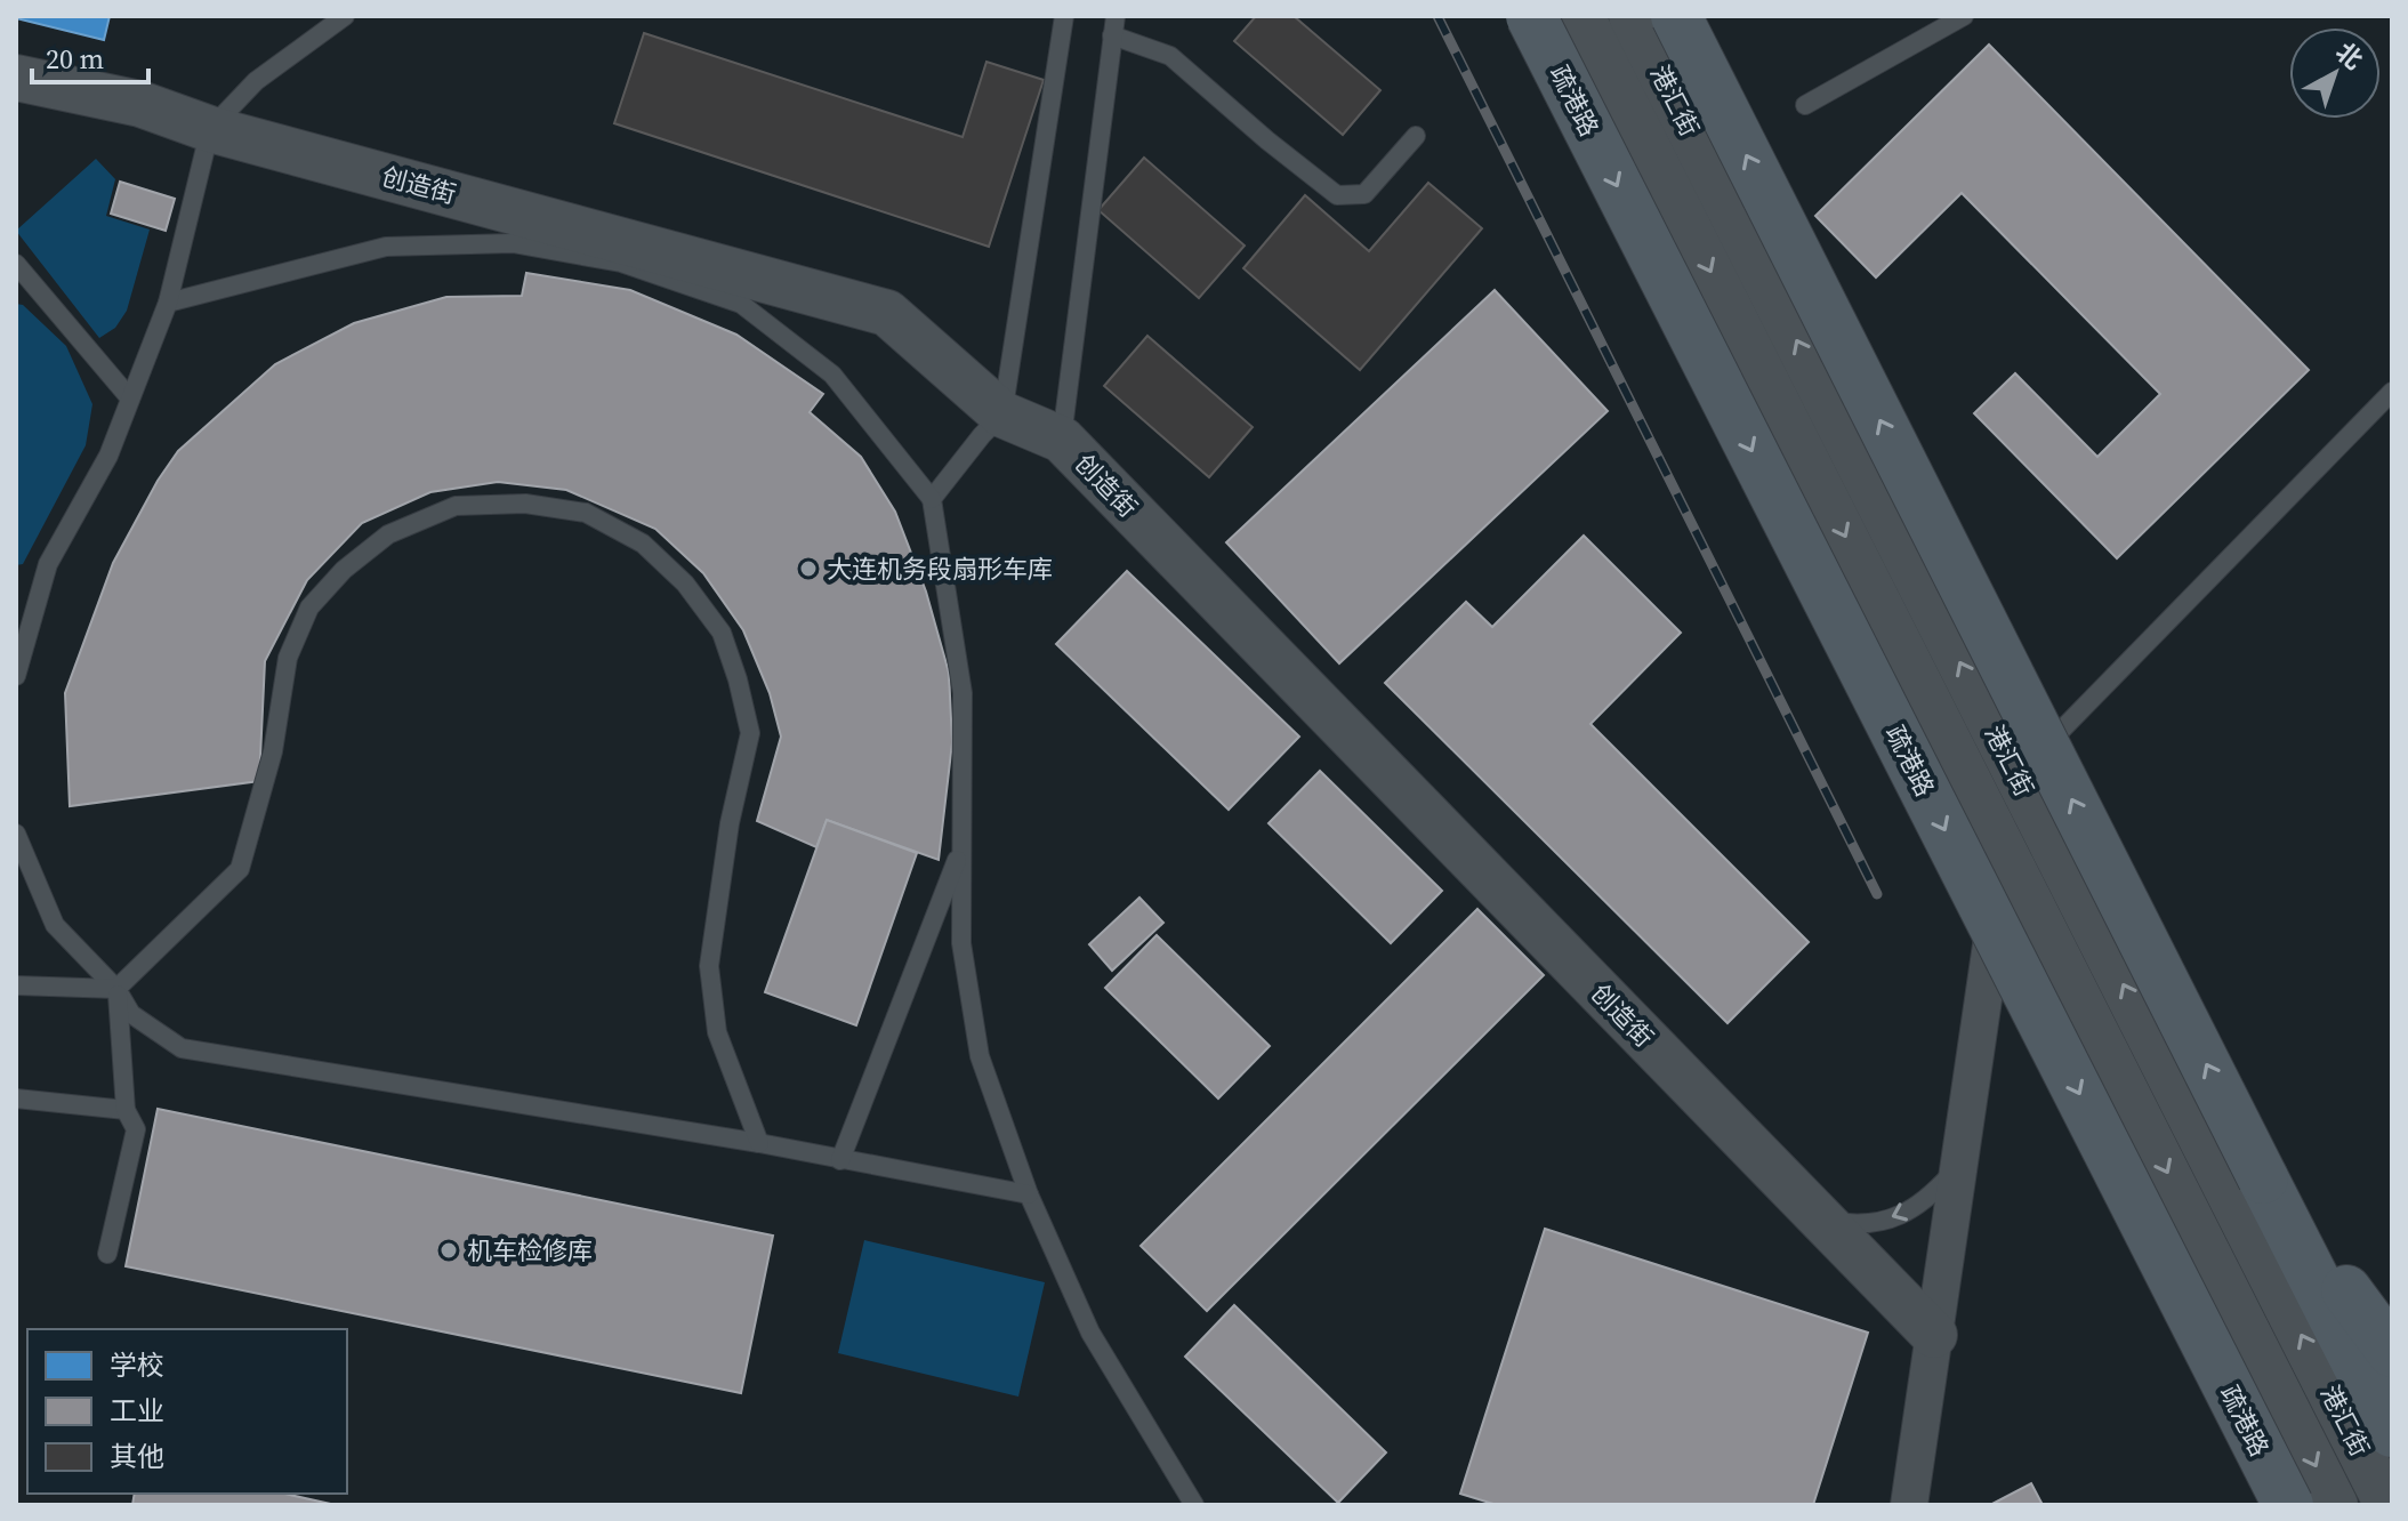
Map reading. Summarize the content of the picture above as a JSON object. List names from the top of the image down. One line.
{"streets":{"highway":["疏港路"],"street":["港汇街","创造街"]},"places":["大连机务段扇形车库","机车检修库"],"legend":["学校","工业","其他"],"scale_bar":"20 m","north":"top right"}
